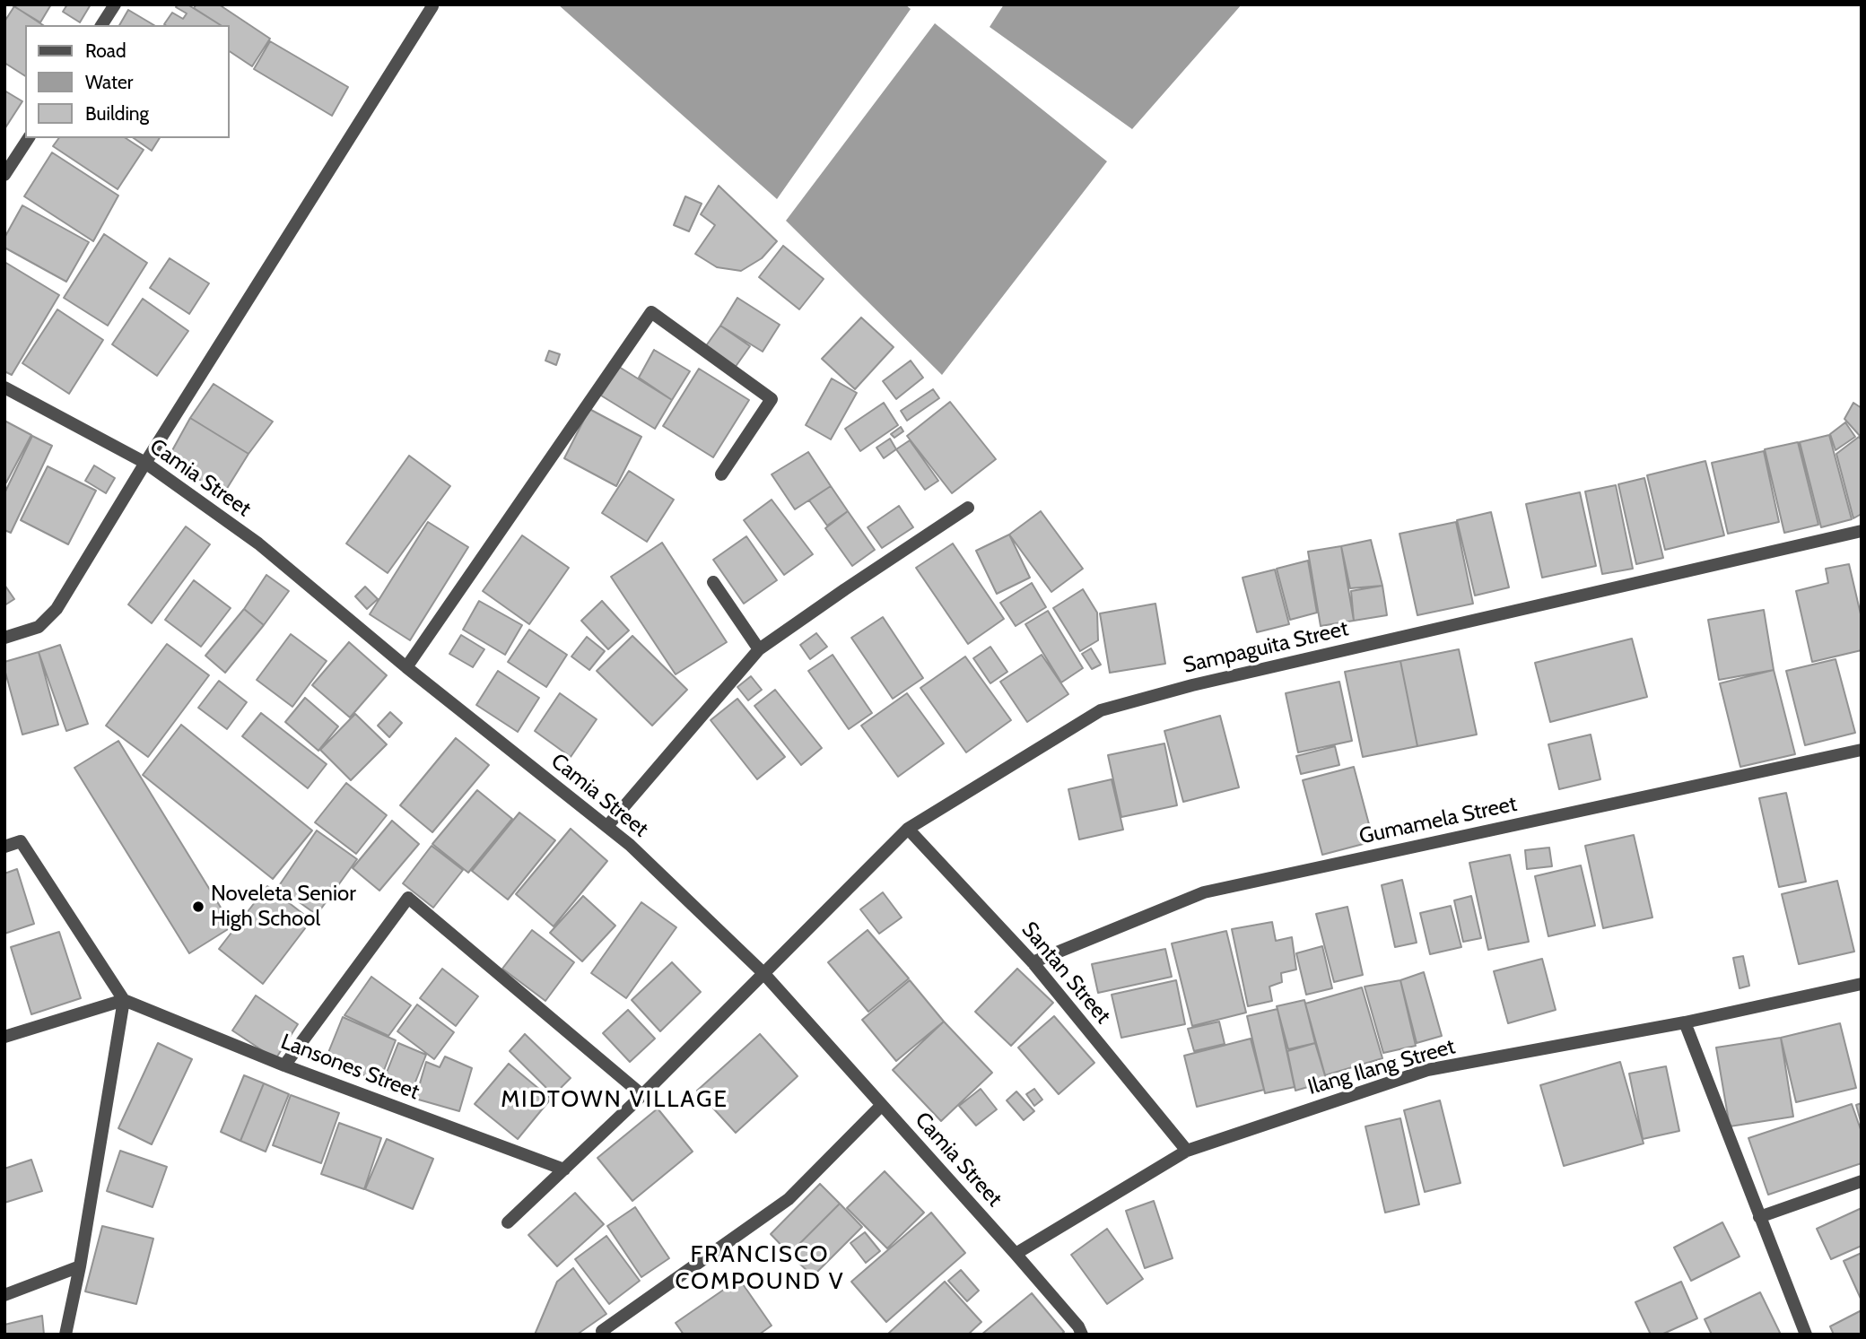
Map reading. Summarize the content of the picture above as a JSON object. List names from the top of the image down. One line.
{"streets":{"street":["Camia Street","Sampaguita Street","Gumamela Street","Santan Street","Lansones Street","Ilang Ilang Street"]},"crossings":[["Camia Street","Sampaguita Street"],["Camia Street","Ilang Ilang Street"],["Sampaguita Street","Santan Street"],["Sampaguita Street","Lansones Street"],["Gumamela Street","Santan Street"],["Santan Street","Ilang Ilang Street"]],"districts":["MIDTOWN VILLAGE","FRANCISCO COMPOUND V"],"places":["Noveleta Senior High School"],"legend":["Road","Water","Building"]}
